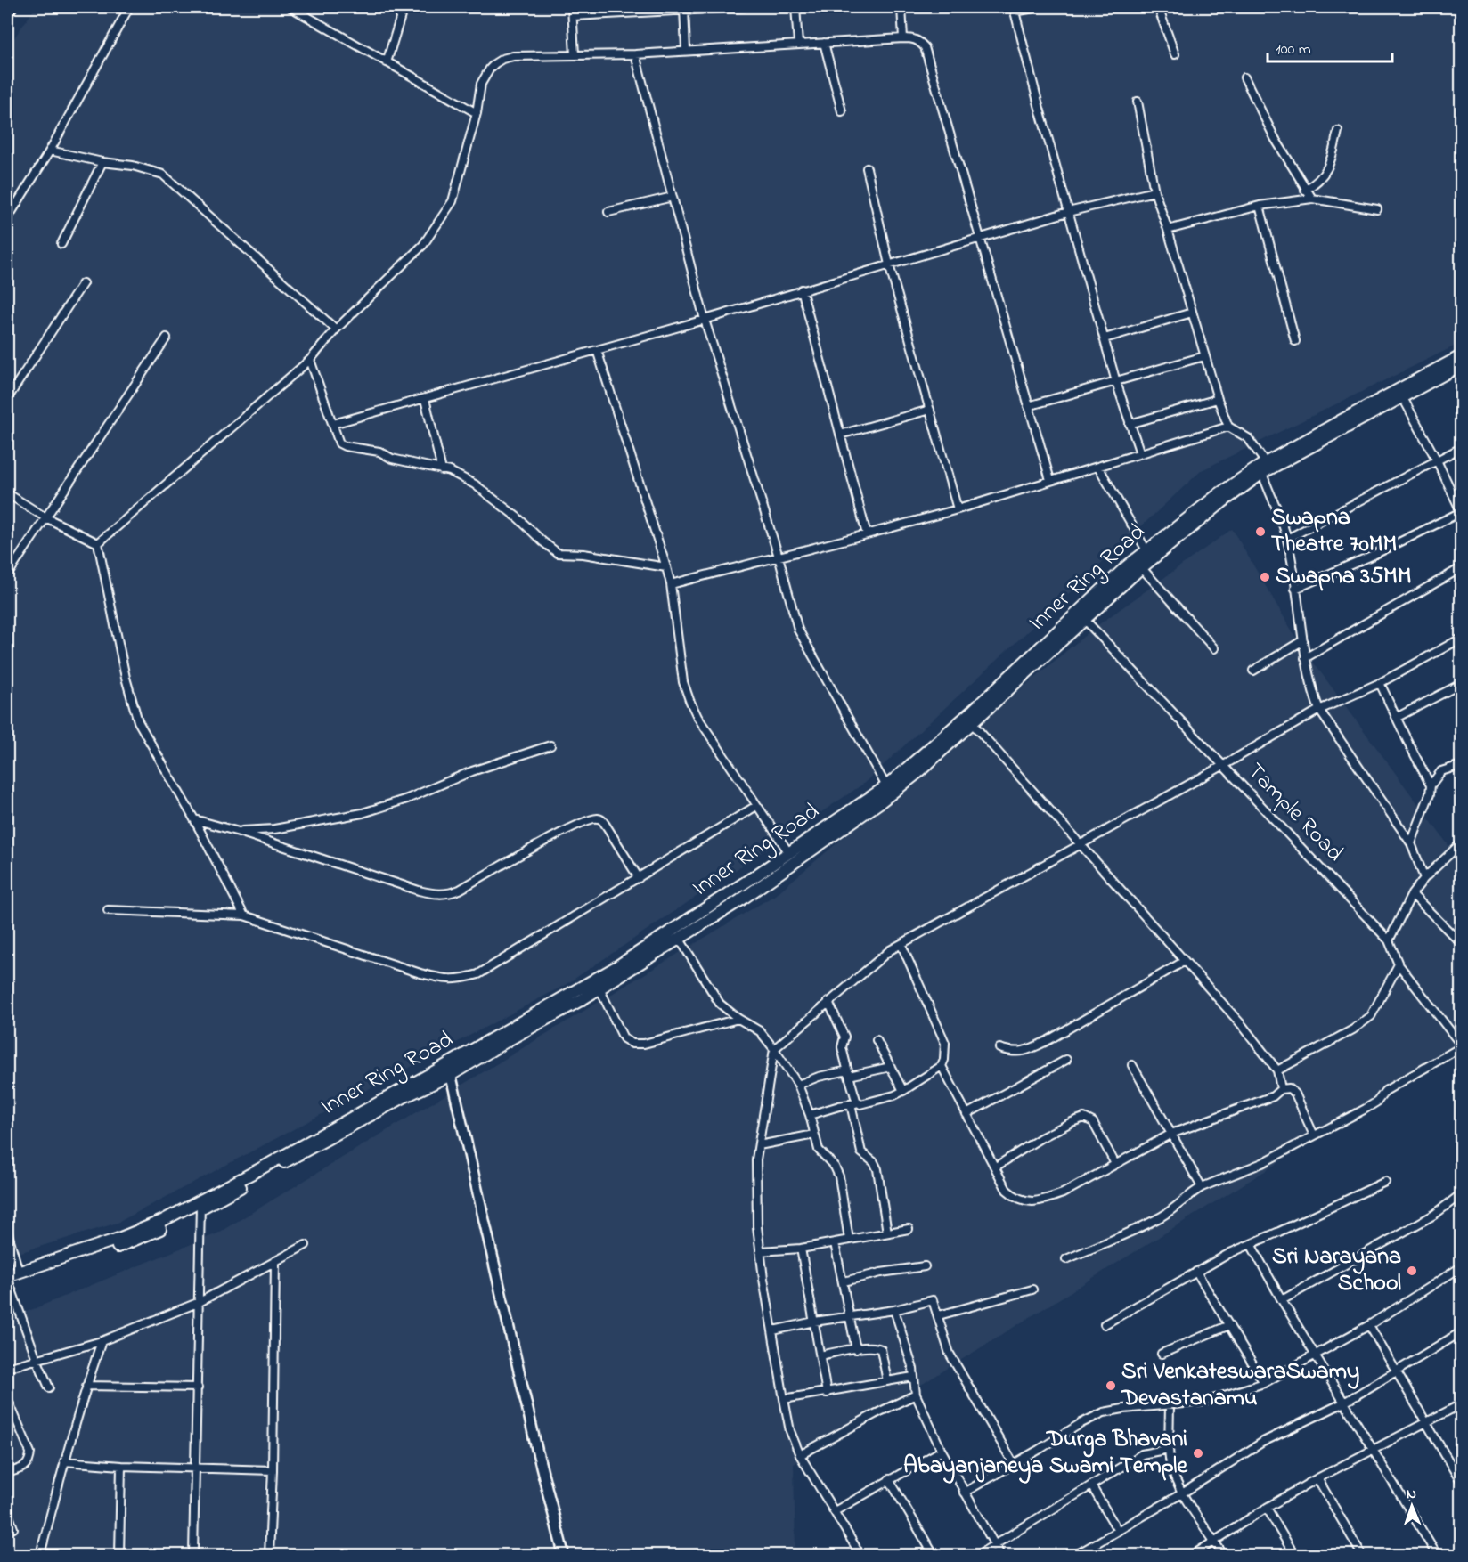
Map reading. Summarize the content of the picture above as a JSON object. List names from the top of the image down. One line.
{"streets":{"main road":["Inner Ring Road"],"street":["Tample Road"]},"crossings":[["Inner Ring Road","Tample Road"]],"places":["Swapna Theatre 70MM","Swapna 35MM","Sri Narayana School","Sri VenkateswaraSwamy Devastanamu","Durga Bhavani Abayanjaneya Swami Temple"],"scale_bar":"100 m","north":"top"}
